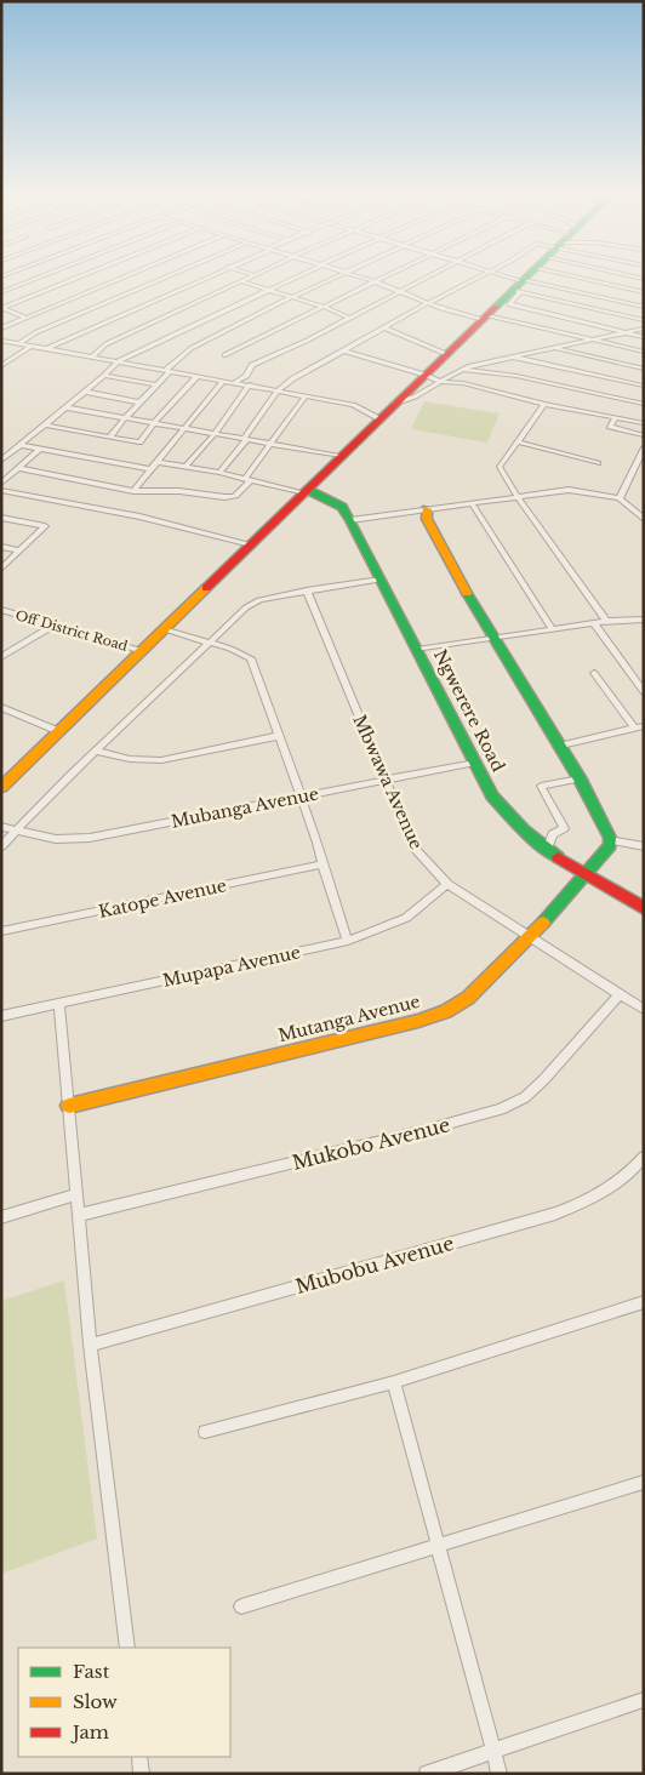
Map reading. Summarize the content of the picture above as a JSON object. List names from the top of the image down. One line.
{"streets":{"street":["Off District Road","Ngwerere Road","Mbwawa Avenue","Mubanga Avenue","Katope Avenue","Mupapa Avenue","Mutanga Avenue","Mukobo Avenue","Mubobu Avenue"]},"crossings":[["Ngwerere Road","Mubanga Avenue"],["Ngwerere Road","Mutanga Avenue"],["Mbwawa Avenue","Mubanga Avenue"],["Mbwawa Avenue","Mupapa Avenue"],["Mbwawa Avenue","Mutanga Avenue"],["Mbwawa Avenue","Mukobo Avenue"]],"legend":["Fast","Slow","Jam"]}
